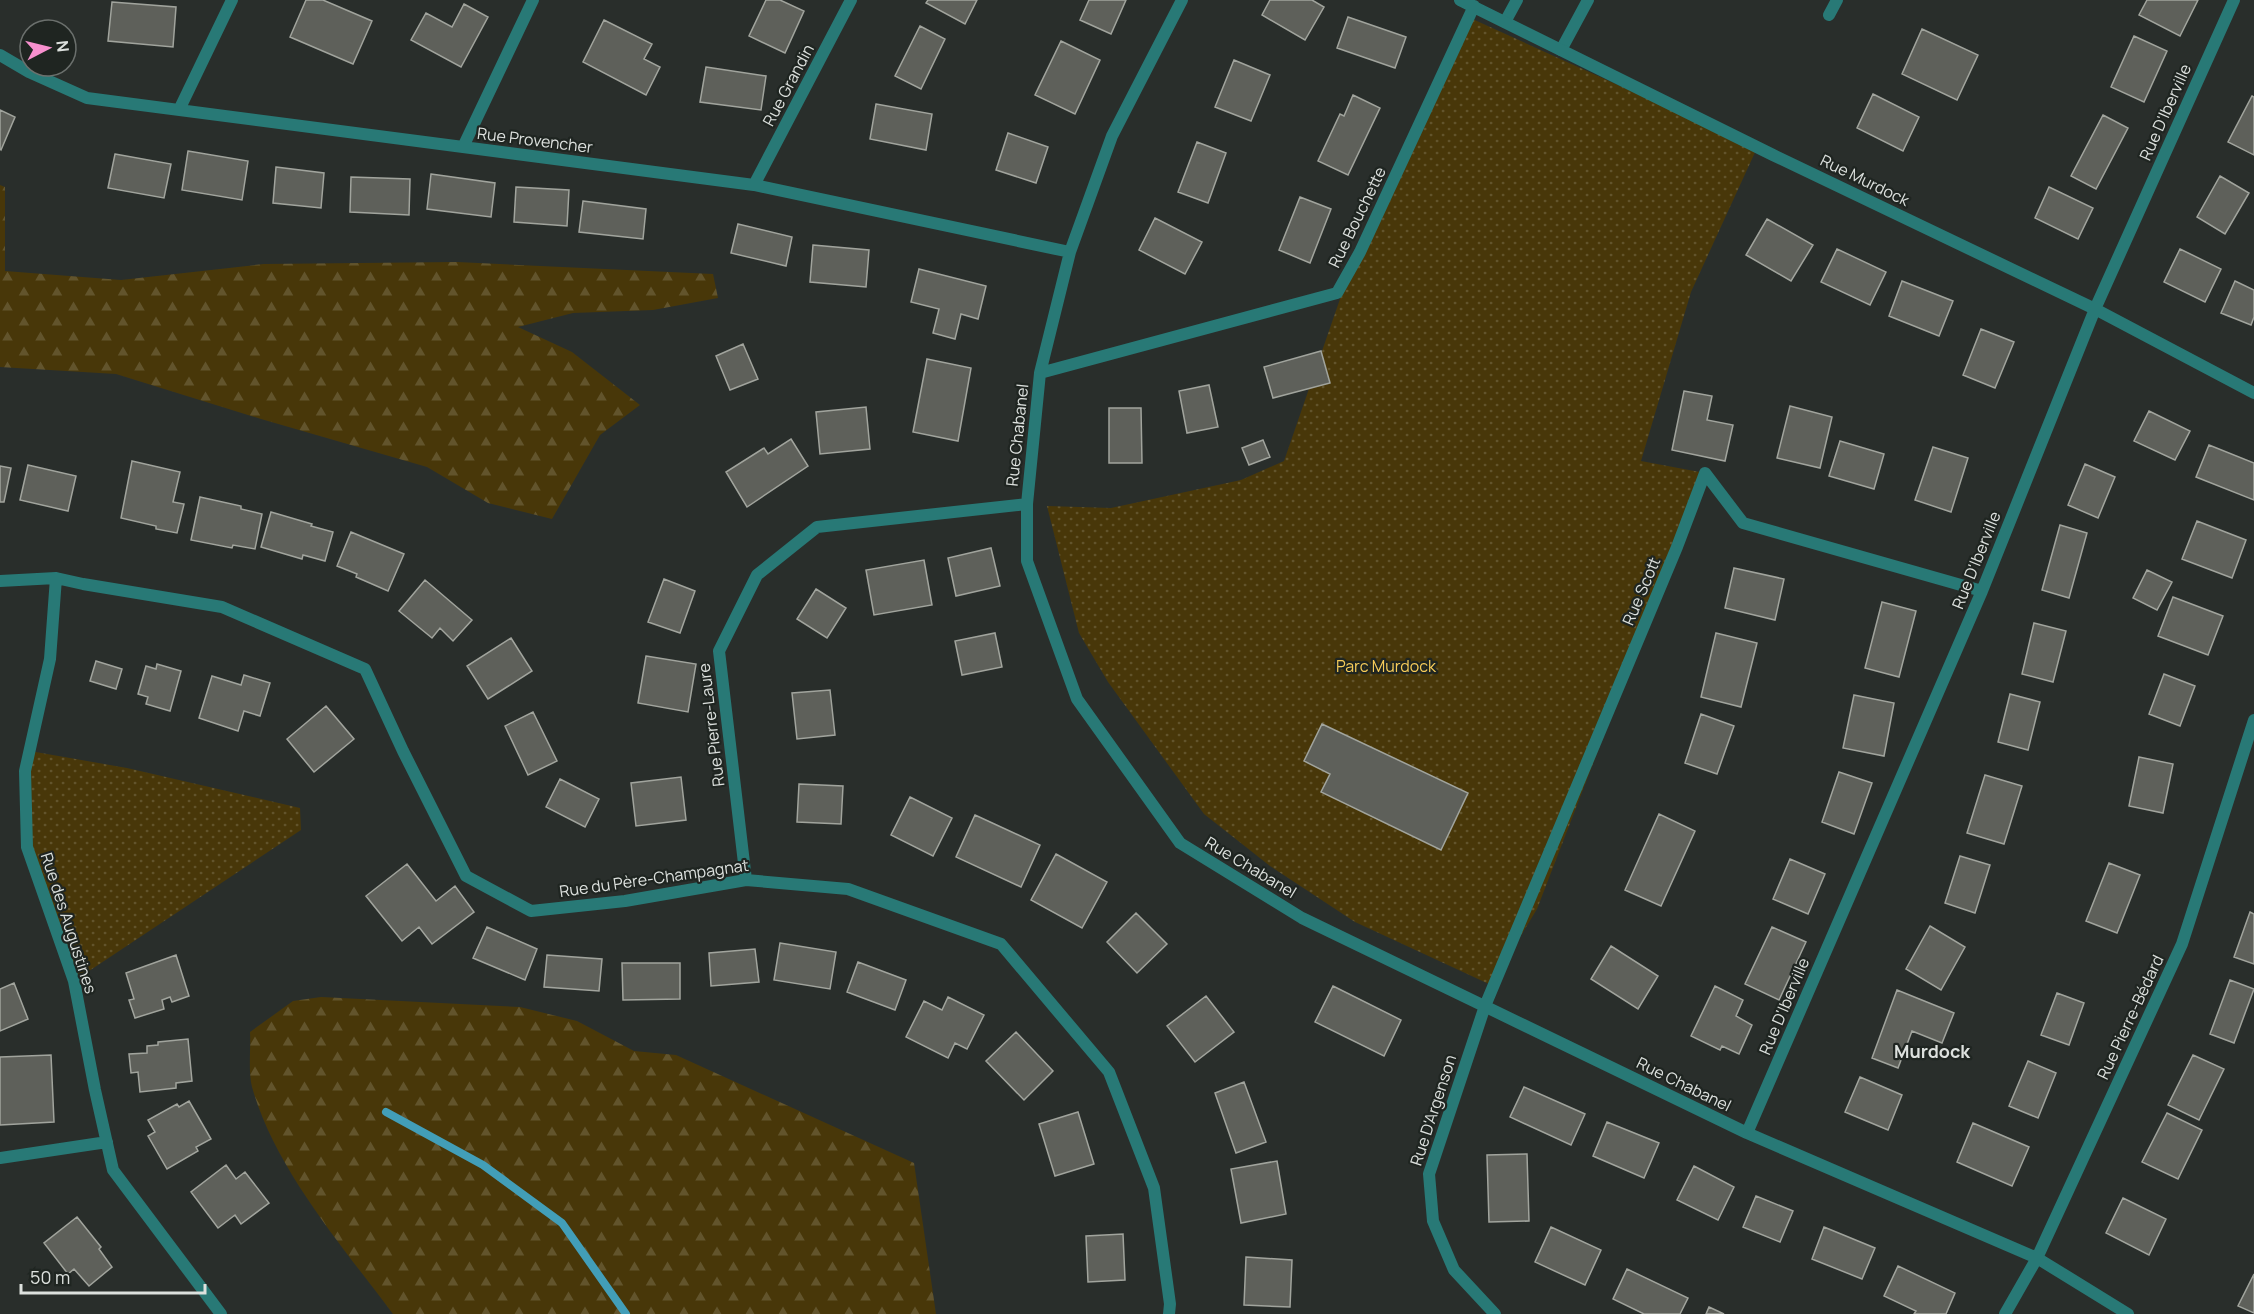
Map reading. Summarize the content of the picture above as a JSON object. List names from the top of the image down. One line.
{"streets":{"street":["Rue Grandin","Rue D'Iberville","Rue Provencher","Rue Murdock","Rue Bouchette","Rue Chabanel","Rue Scott","Rue Pierre-Laure","Rue du Père-Champagnat","Rue des Augustines","Rue Pierre-Bédard","Rue D'Argenson"]},"crossings":[["Rue Grandin","Rue Provencher"],["Rue D'Iberville","Rue Murdock"],["Rue D'Iberville","Rue Chabanel"],["Rue D'Iberville","Rue Scott"],["Rue Provencher","Rue Chabanel"],["Rue Murdock","Rue Bouchette"],["Rue Bouchette","Rue Chabanel"],["Rue Chabanel","Rue Scott"],["Rue Chabanel","Rue Pierre-Laure"],["Rue Chabanel","Rue Pierre-Bédard"],["Rue Chabanel","Rue D'Argenson"],["Rue Scott","Rue D'Argenson"],["Rue Pierre-Laure","Rue du Père-Champagnat"],["Rue du Père-Champagnat","Rue des Augustines"]],"districts":["Murdock"],"parks":["Parc Murdock"],"scale_bar":"50 m","north":"right"}
